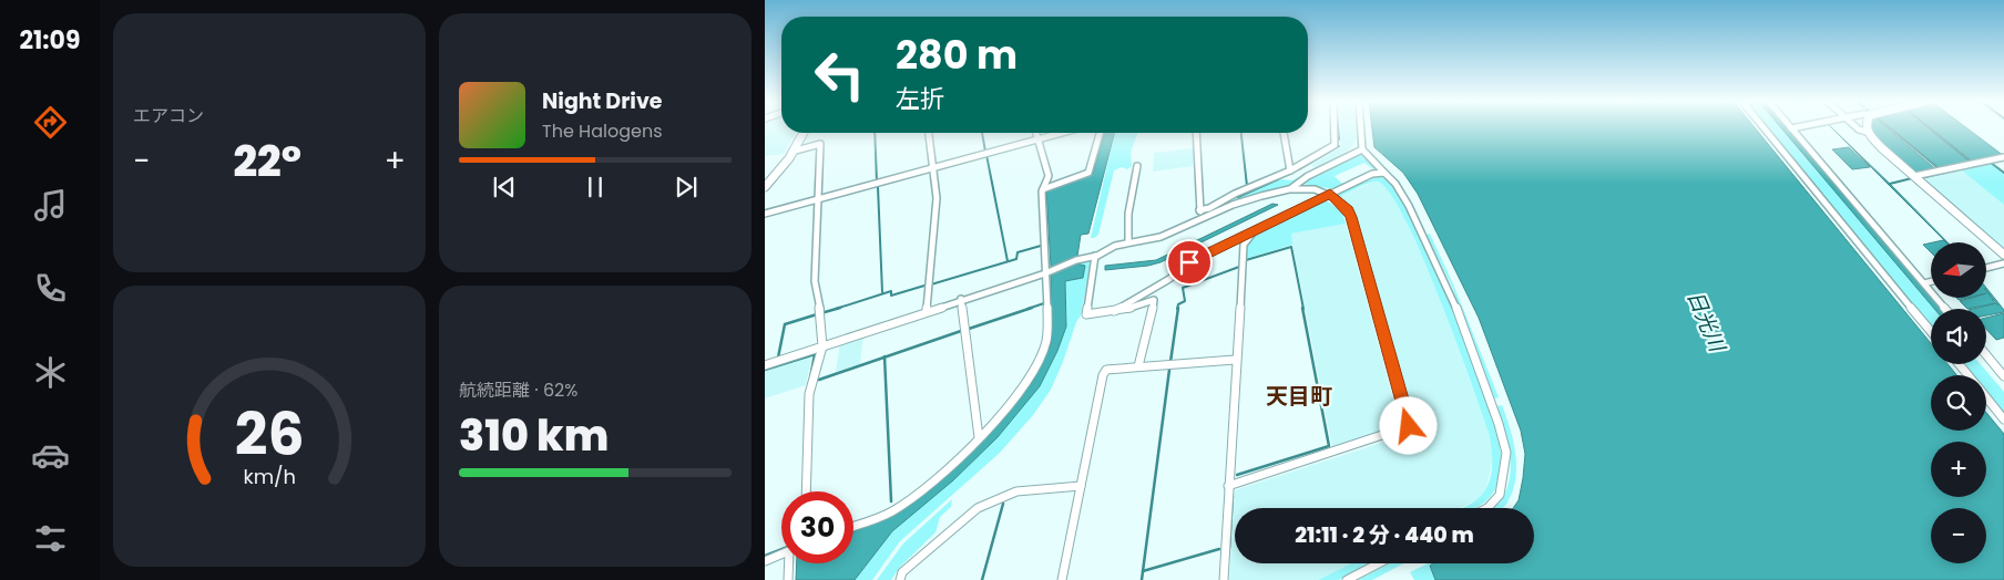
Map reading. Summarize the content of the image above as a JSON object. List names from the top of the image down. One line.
{"districts":["天目町"],"water":["日光川"],"north":"left","page":{"tabs":"21:09","tile":["エアコン",["航続距離 · 62%","310 km"]],"turn":["280 m","左折"],"song":["Night Drive","The Halogens"],"heat":["−","22°","+"],"map_buttons":["+","−"],"limit":"30","trip":"21:11 · 2 分 · 440 m","gauge":["26","km/h"]}}
